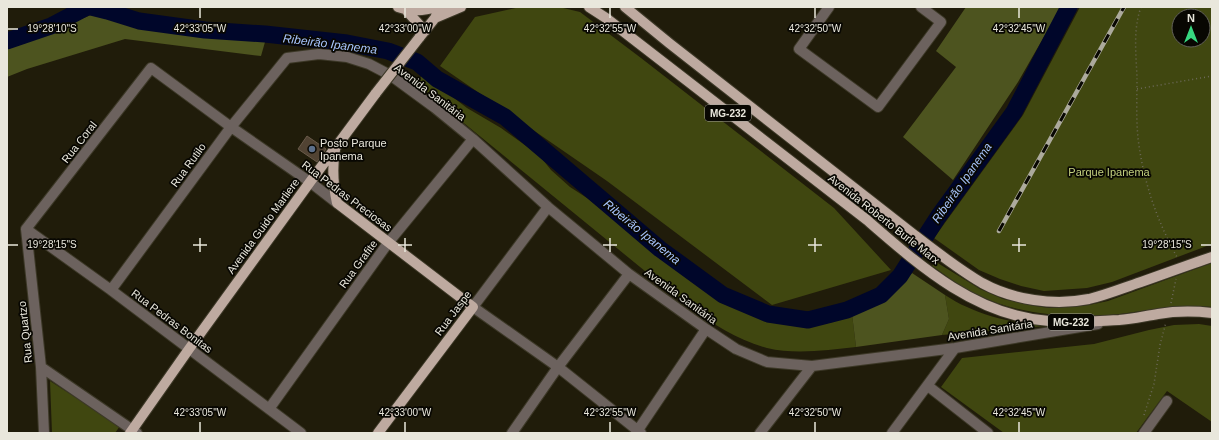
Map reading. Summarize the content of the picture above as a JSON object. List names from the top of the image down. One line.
{"streets":{"main road":["MG-232","Rua Pedras Preciosas","Avenida Roberto Burle Marx","Avenida Guido Marliere","Rua Jaspe"],"street":["Avenida Sanitária","Rua Coral","Rua Rutilo","Rua Grafite","Rua Pedras Bonitas","Rua Quartzo"]},"crossings":[["Avenida Sanitária","Rua Rutilo"],["Avenida Sanitária","Avenida Roberto Burle Marx"],["Avenida Sanitária","Rua Grafite"],["Avenida Sanitária","Rua Jaspe"],["Rua Coral","Rua Pedras Preciosas"],["Rua Coral","Rua Pedras Bonitas"],["Rua Coral","Rua Quartzo"],["Rua Rutilo","Rua Pedras Preciosas"],["Rua Rutilo","Rua Pedras Bonitas"],["Rua Pedras Preciosas","Avenida Guido Marliere"],["Rua Pedras Preciosas","Rua Grafite"],["Rua Pedras Preciosas","Rua Jaspe"],["Avenida Guido Marliere","Rua Pedras Bonitas"],["Rua Grafite","Rua Pedras Bonitas"],["Rua Pedras Bonitas","Rua Quartzo"]],"water":["Ribeirão Ipanema"],"parks":["Parque Ipanema"],"places":["Posto Parque Ipanema"],"north":"top","coordinates":["42°33'05\"W","42°33'00\"W","42°32'55\"W","42°32'50\"W","42°32'45\"W","19°28'10\"S","19°28'15\"S"]}
